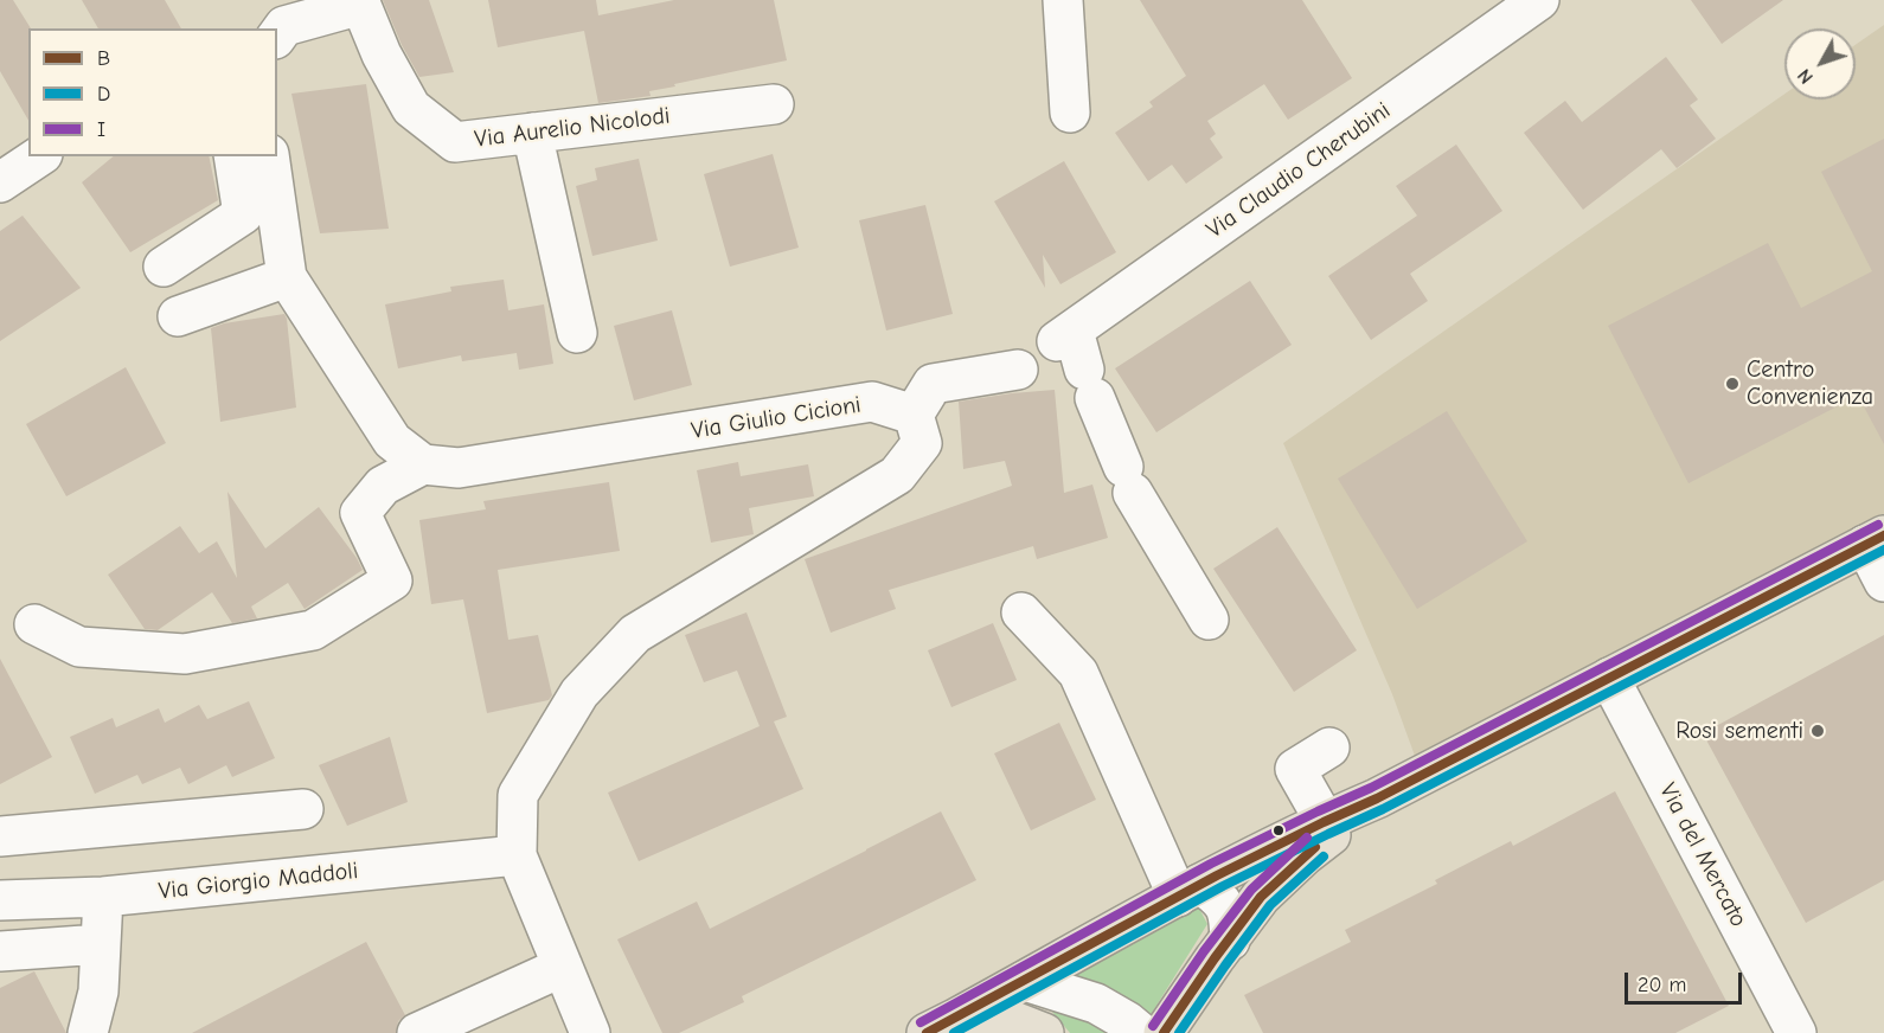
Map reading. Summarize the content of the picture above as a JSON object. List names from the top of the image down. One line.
{"streets":{"street":["Via Aurelio Nicolodi","Via Claudio Cherubini","Via Giulio Cicioni","Via del Mercato","Via Giorgio Maddoli"]},"places":["Centro Convenienza","Rosi sementi"],"lines":["transit line I","transit line B","transit line D"],"legend":["B","D","I"],"scale_bar":"20 m","north":"bottom left"}
